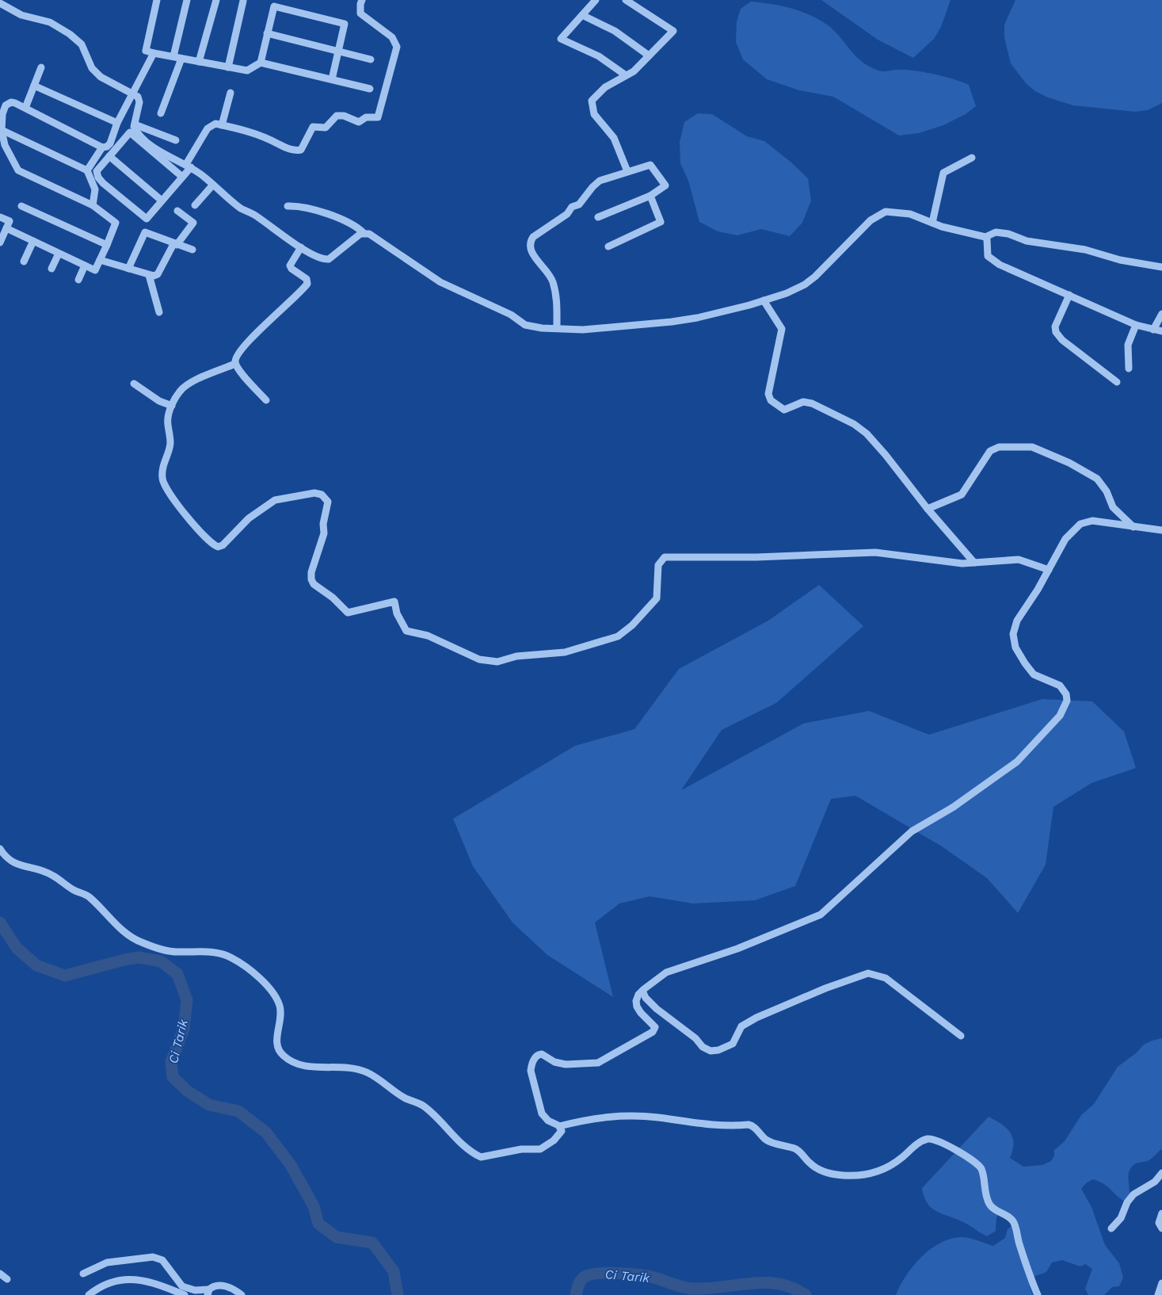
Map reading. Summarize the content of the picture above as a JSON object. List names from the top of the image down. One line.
{"water":["Ci Tarik"]}
